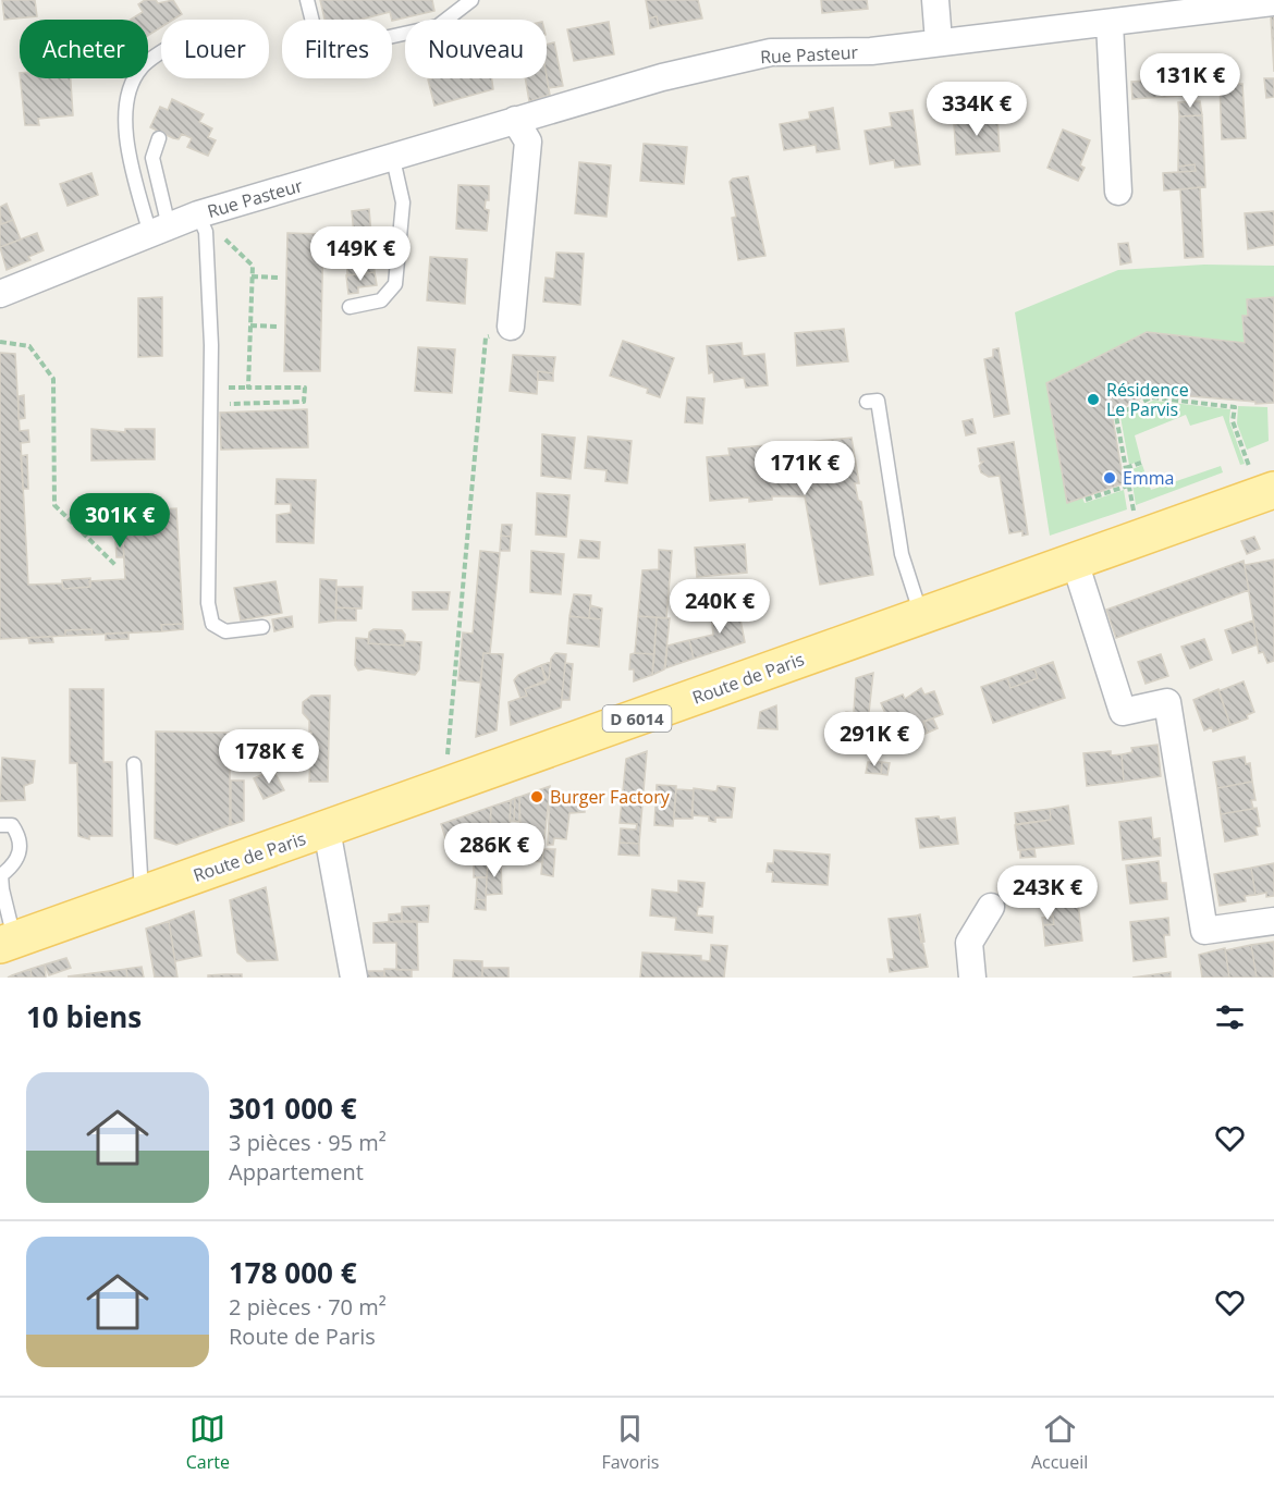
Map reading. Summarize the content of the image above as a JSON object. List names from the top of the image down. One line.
{"streets":{"main road":["Route de Paris","D 6014"],"street":["Rue Pasteur"]},"places":["Résidence Le Parvis","Emma","Burger Factory"],"page":{"chip":["Acheter","Louer","Filtres","Nouveau"],"price":["131K €","334K €","149K €","171K €","301K €","240K €","291K €","178K €","286K €","243K €"],"heading":"10 biens","list":[{"name":"301 000 €","note":"3 pièces · 95 m² · Appartement"},{"name":"178 000 €","note":"2 pièces · 70 m² · Route de Paris"}],"tabs":["Carte","Favoris","Accueil"]}}
